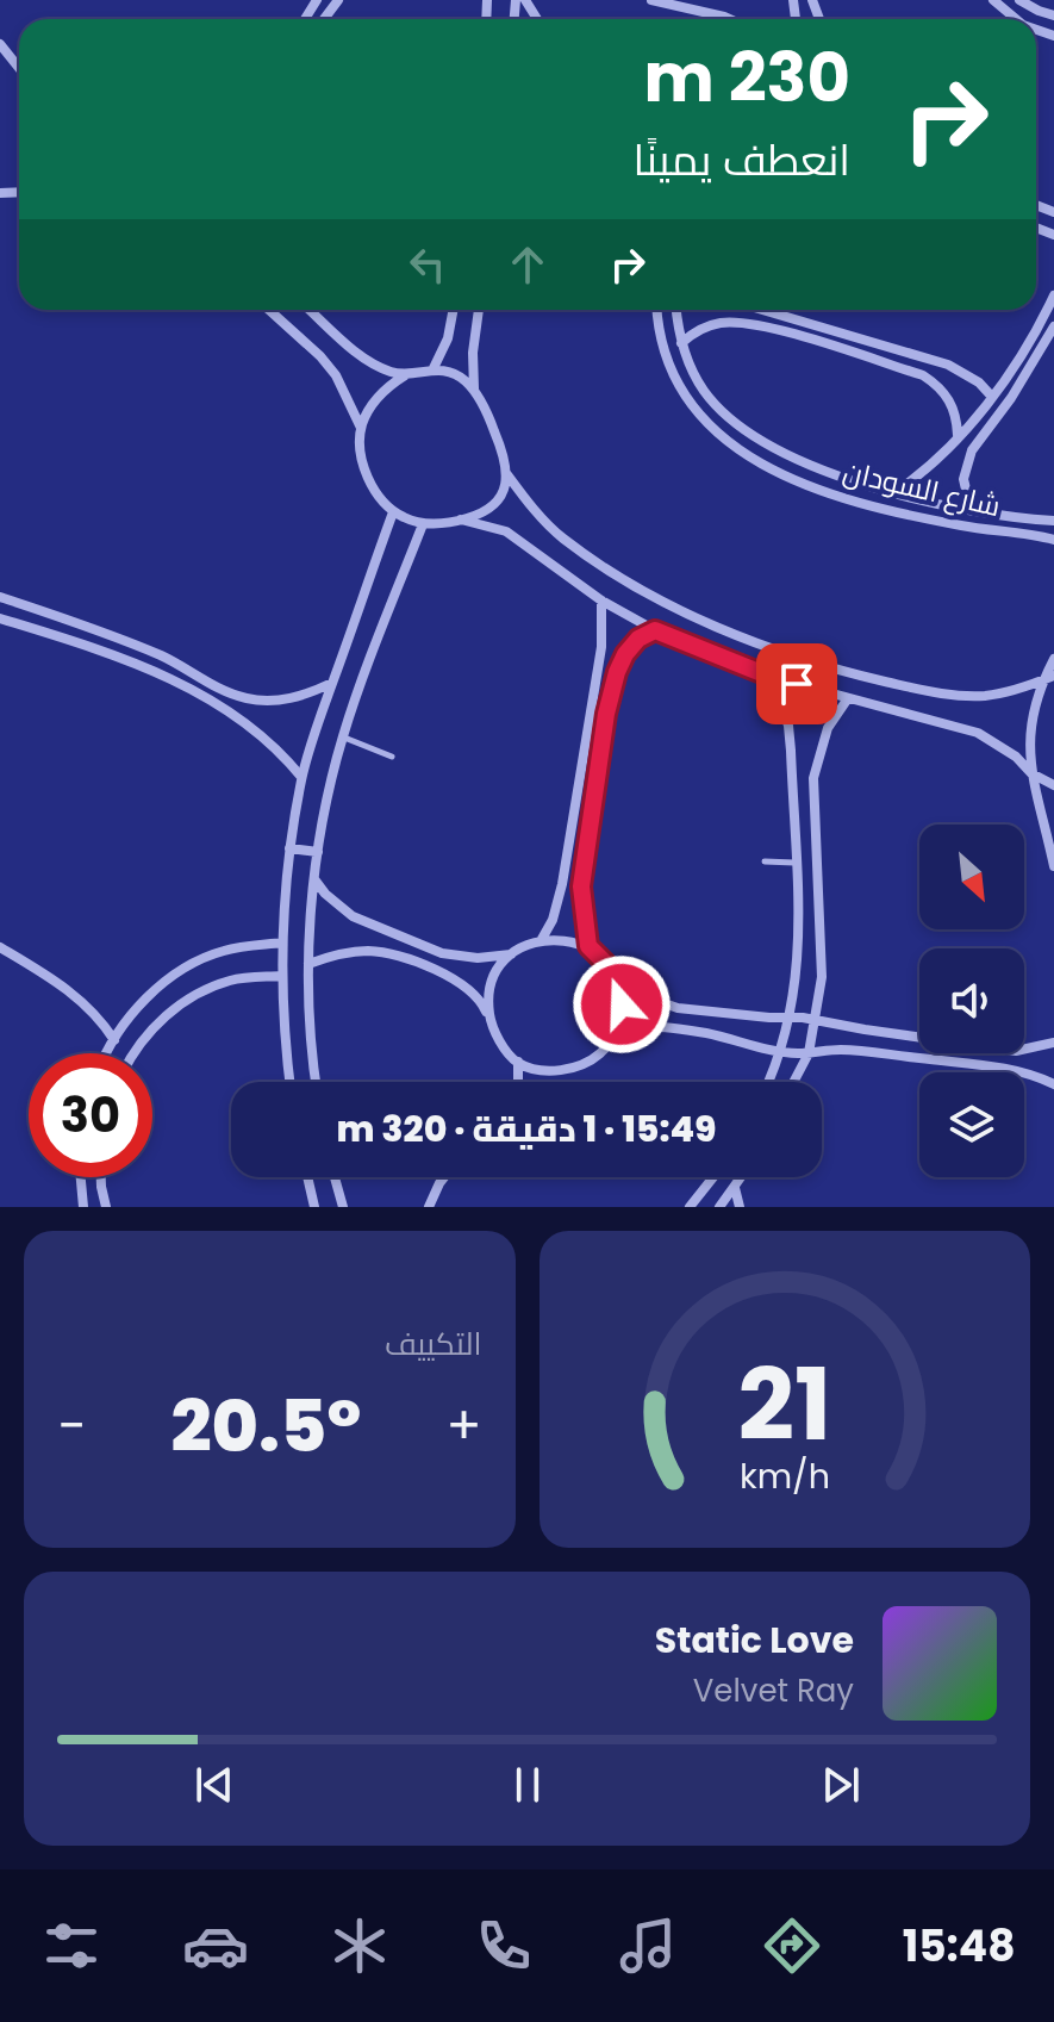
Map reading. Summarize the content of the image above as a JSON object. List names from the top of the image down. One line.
{"streets":{"street":["شارع السودان"]},"north":"bottom right","page":{"turn":["230 m","انعطف يمينًا"],"limit":"30","trip":"15:49 · 1 دقيقة · 320 m","tile":"التكييف","heat":["−","20.5°","+"],"song":["Static Love","Velvet Ray"],"tabs":"15:48","gauge":["21","km/h"]}}
